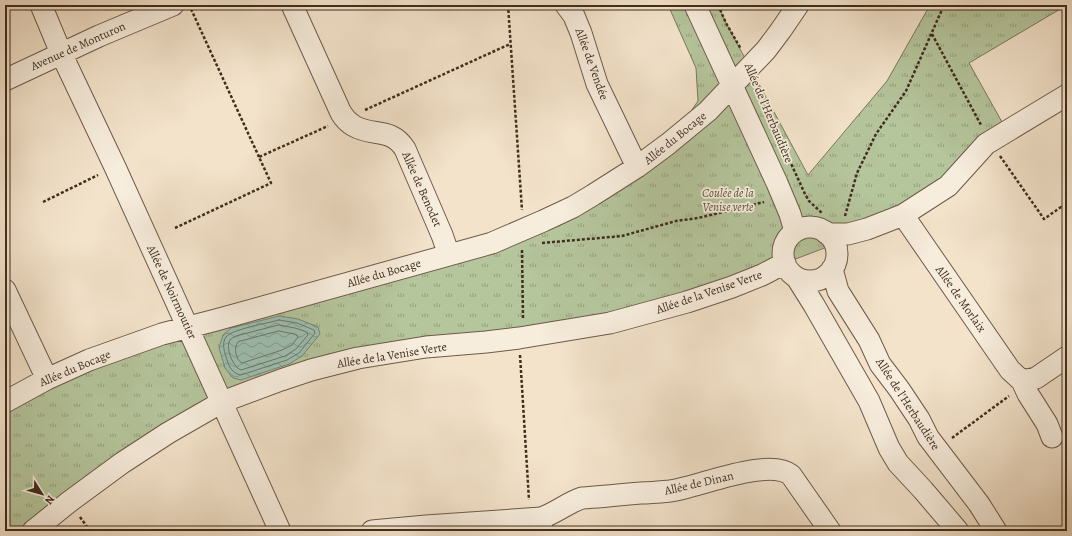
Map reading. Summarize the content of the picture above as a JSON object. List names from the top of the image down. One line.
{"streets":{"street":["Avenue de Monturon","Allée de Vendée","Allée de l'Herbaudière","Allée du Bocage","Allée de Benodet","Allée de Noirmoutier","Allée de la Venise Verte","Allée de Morlaix","Allée de Dinan"]},"crossings":[["Avenue de Monturon","Allée de Noirmoutier"],["Allée de Vendée","Allée du Bocage"],["Allée de l'Herbaudière","Allée du Bocage"],["Allée de l'Herbaudière","Allée de la Venise Verte"],["Allée du Bocage","Allée de Benodet"],["Allée du Bocage","Allée de Noirmoutier"],["Allée de Noirmoutier","Allée de la Venise Verte"]],"parks":["Coulée de la Venise verte"],"north":"bottom right"}
